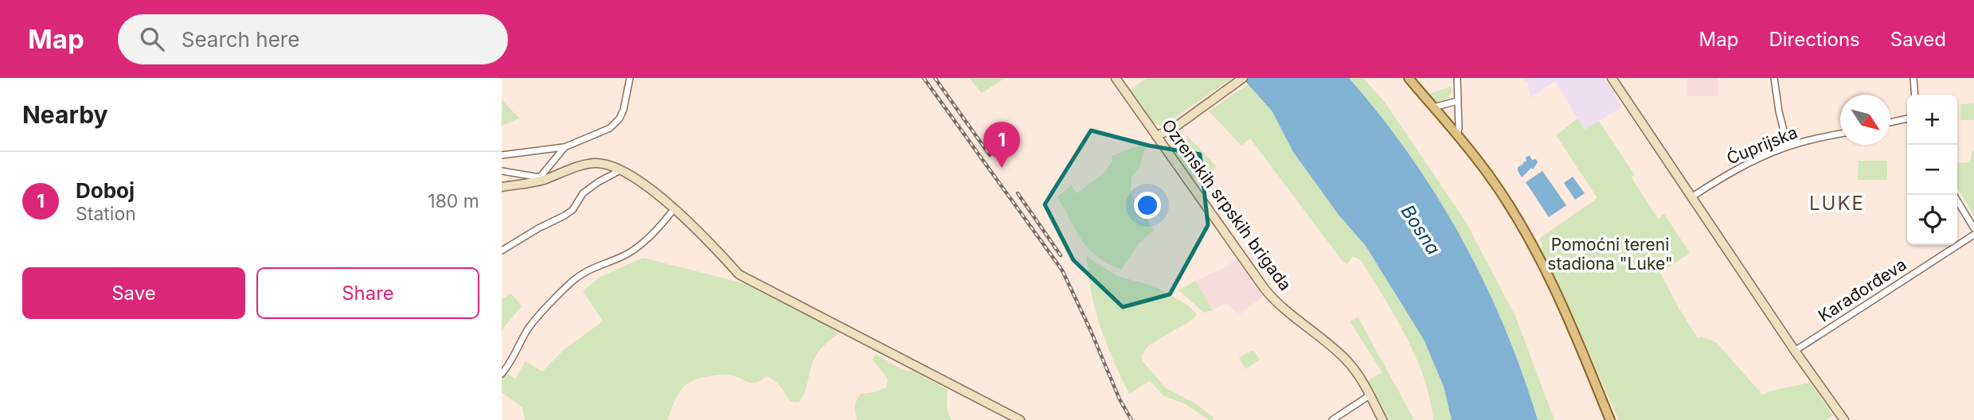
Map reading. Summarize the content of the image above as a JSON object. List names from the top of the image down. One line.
{"streets":{"street":["Ćuprijska","Ozrenskih srpskih brigada","Karađorđeva"]},"districts":["LUKE"],"water":["Bosna"],"parks":["Pomoćni tereni stadiona \"Luke\""],"north":"bottom right","page":{"header":"Map","search":"Search here","nav":["Map","Directions","Saved"],"heading":"Nearby","map_buttons":["+","−"],"pins":"1","list":[{"mark":"1","name":"Doboj","note":"Station","value":"180 m"}],"buttons":["Save","Share"]}}
